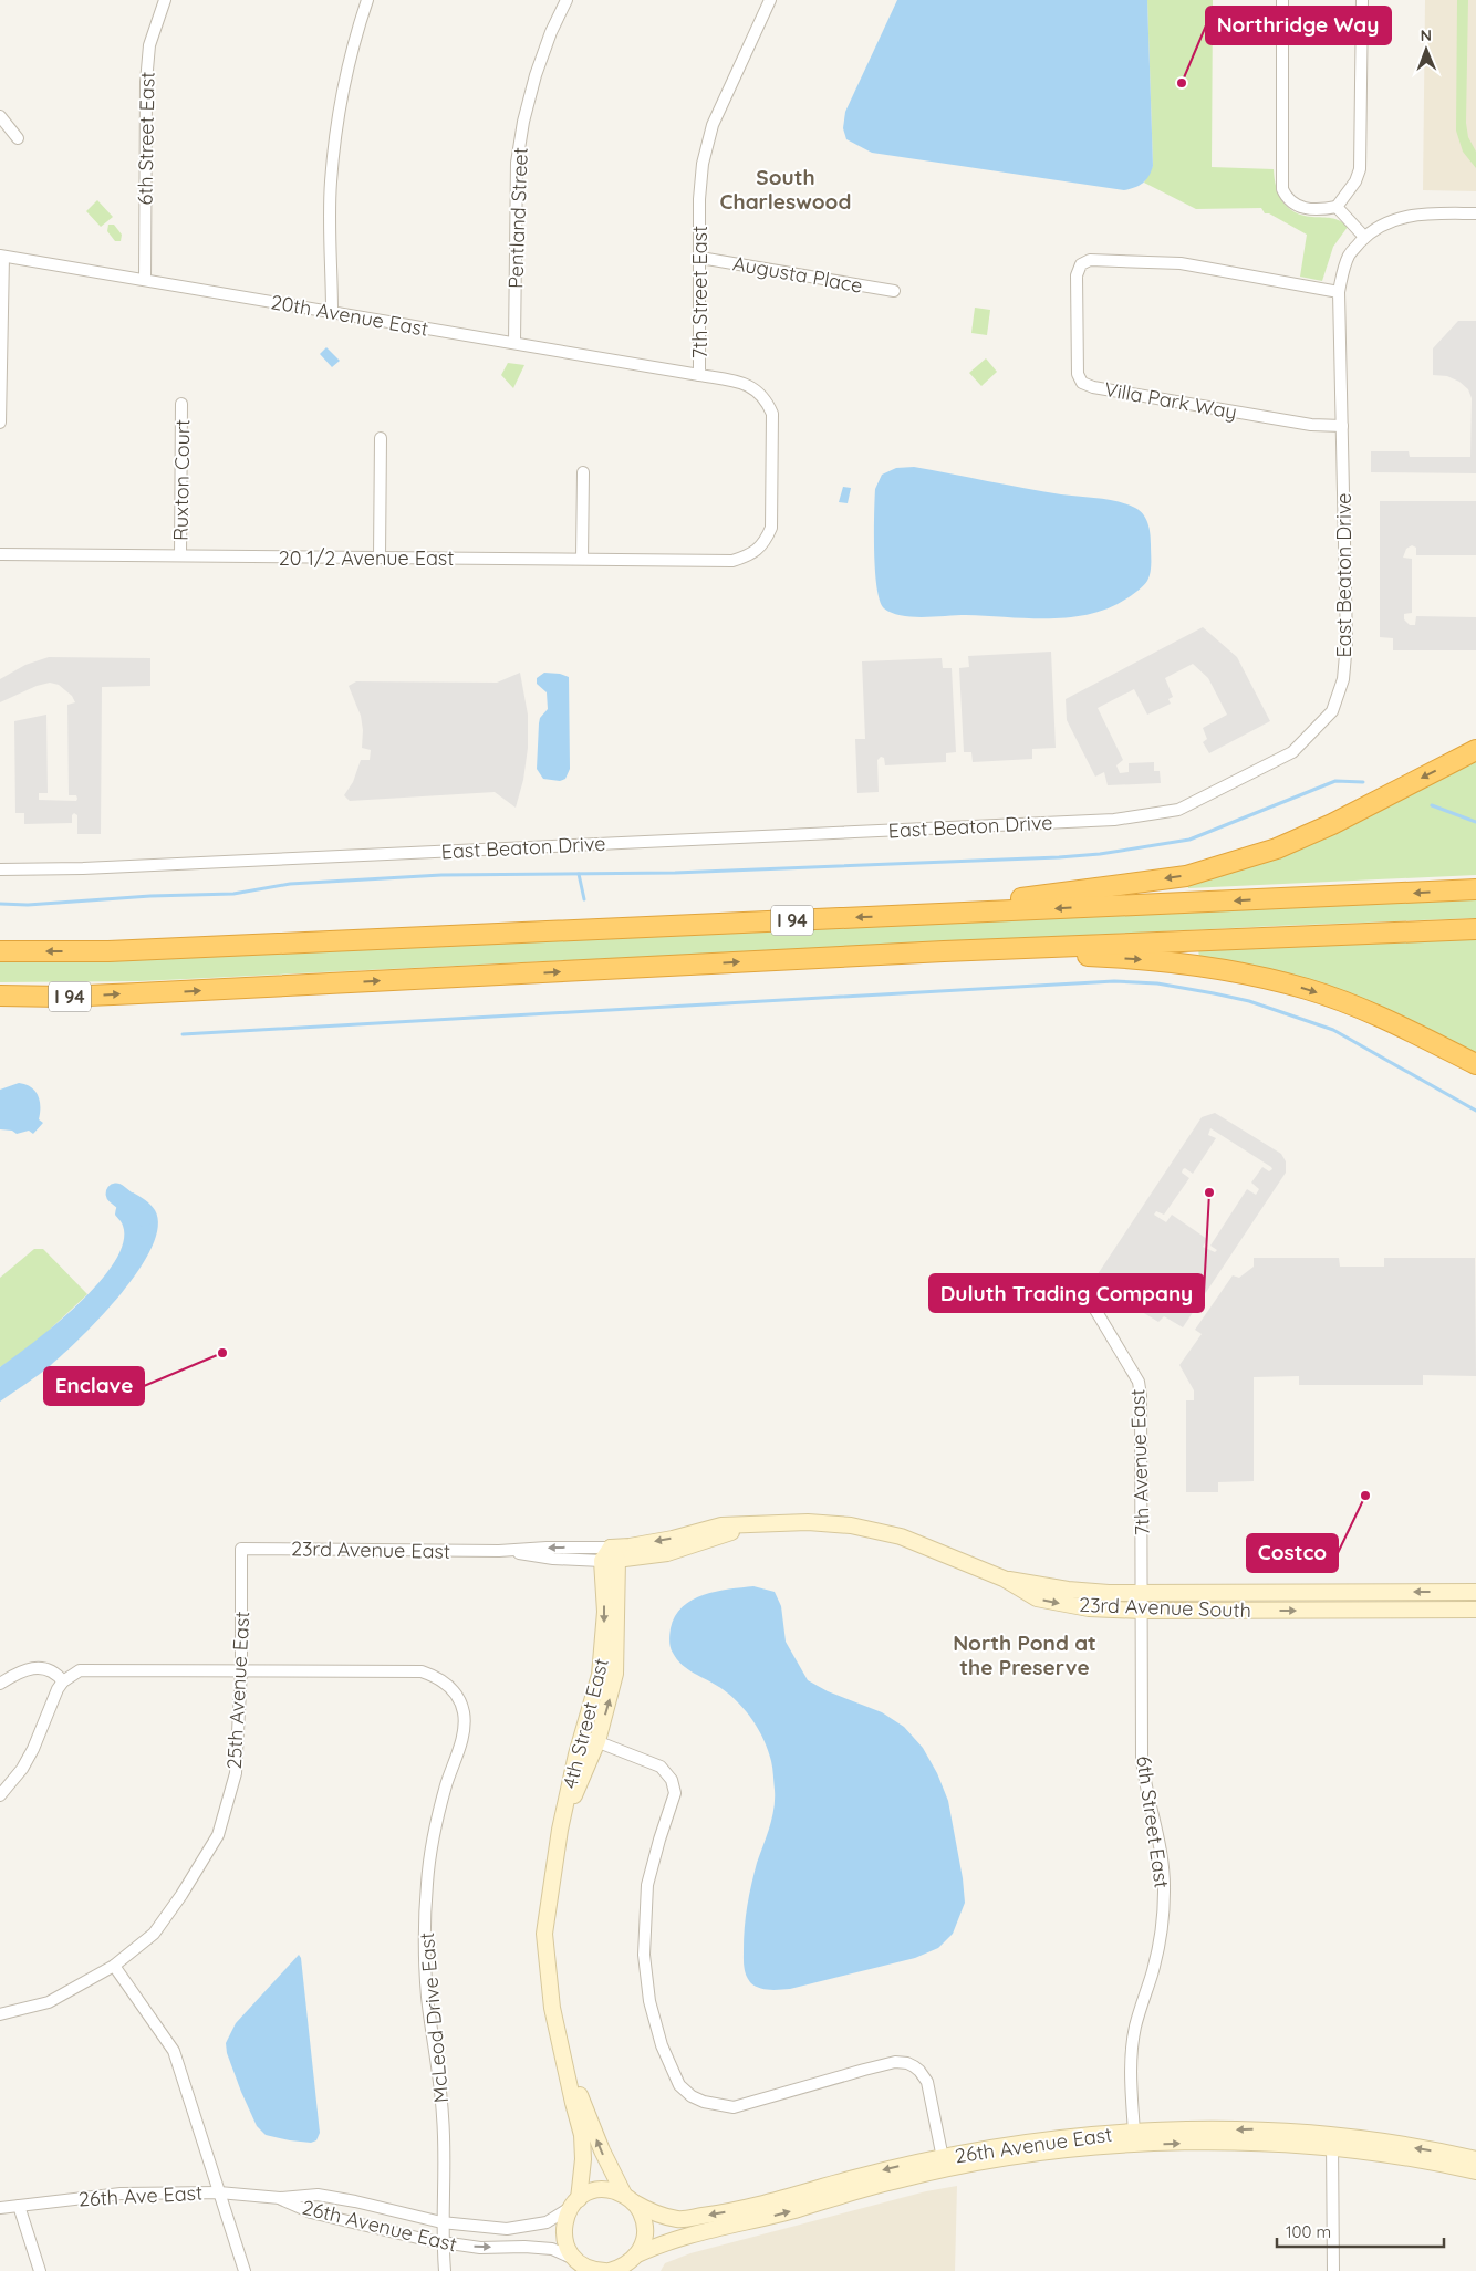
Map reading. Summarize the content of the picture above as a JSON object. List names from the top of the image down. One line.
{"streets":{"highway":["I 94"],"street":["6th Street East","Pentland Street","Augusta Place","7th Street East","20th Avenue East","Villa Park Way","Ruxton Court","20 1/2 Avenue East","East Beaton Drive","7th Avenue East","23rd Avenue East","23rd Avenue South","25th Avenue East","4th Street East","McLeod Drive East","26th Avenue East","26th Ave East"]},"crossings":[["6th Street East","20th Avenue East"],["6th Street East","7th Avenue East"],["6th Street East","23rd Avenue South"],["6th Street East","26th Avenue East"],["Pentland Street","20th Avenue East"],["Augusta Place","7th Street East"],["7th Street East","20th Avenue East"],["7th Street East","20 1/2 Avenue East"],["Villa Park Way","East Beaton Drive"],["Ruxton Court","20 1/2 Avenue East"],["7th Avenue East","23rd Avenue South"],["23rd Avenue East","23rd Avenue South"],["23rd Avenue East","25th Avenue East"],["23rd Avenue East","4th Street East"],["25th Avenue East","McLeod Drive East"],["4th Street East","26th Avenue East"],["McLeod Drive East","26th Avenue East"],["26th Avenue East","26th Ave East"]],"districts":["South Charleswood","North Pond at the Preserve"],"places":["Northridge Way","Duluth Trading Company","Enclave","Costco"],"scale_bar":"100 m","north":"top"}
